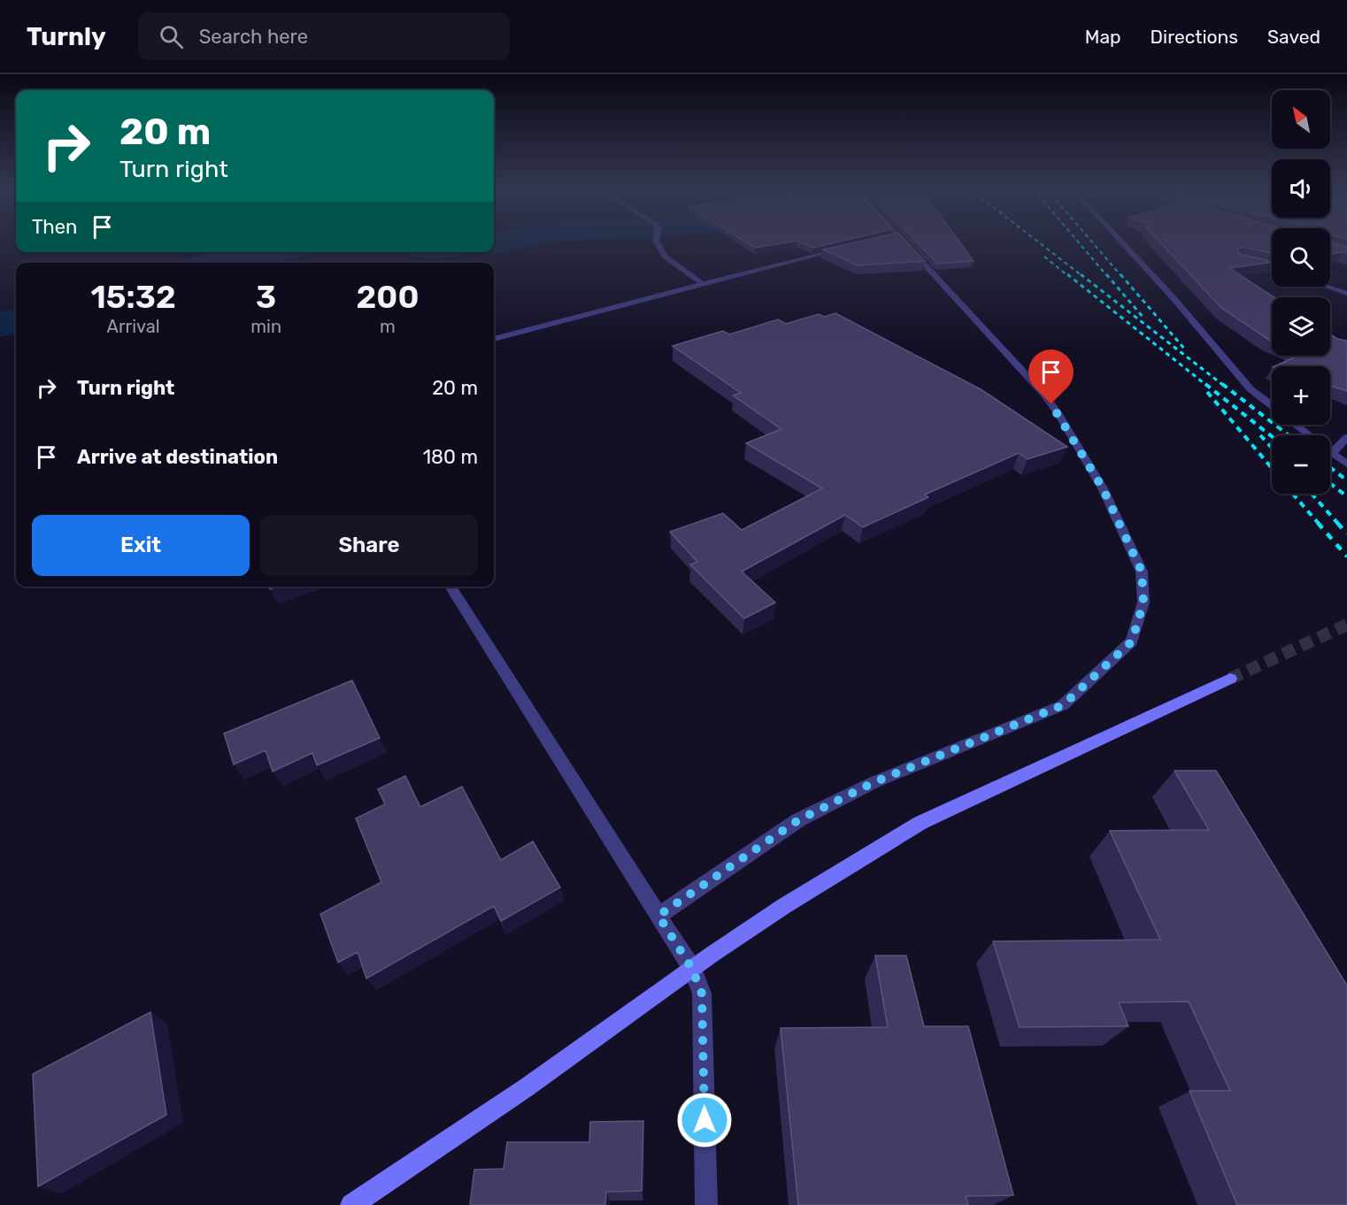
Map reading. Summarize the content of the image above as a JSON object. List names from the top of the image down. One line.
{"north":"top left","page":{"header":"Turnly","search":"Search here","nav":["Map","Directions","Saved"],"map_buttons":["+","−"],"turn":["20 m","Turn right"],"then":"Then","eta":["15:32","Arrival","3","min","200","m"],"list":[{"name":"Turn right","value":"20 m"},{"name":"Arrive at destination","value":"180 m"}],"buttons":["Exit","Share"]}}
